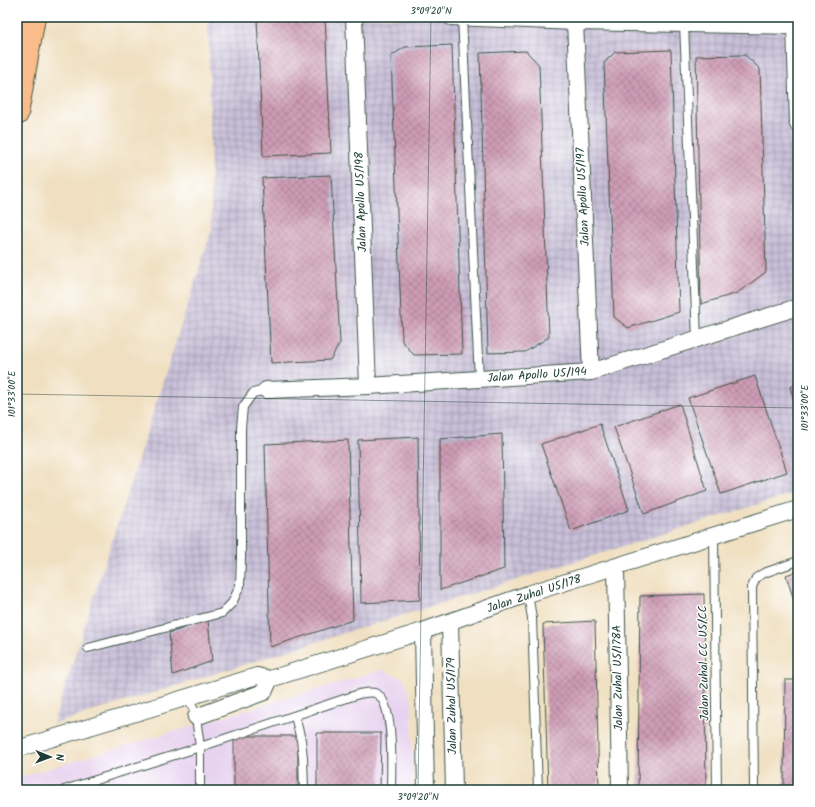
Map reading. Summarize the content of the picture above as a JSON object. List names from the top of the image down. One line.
{"streets":{"street":["Jalan Apollo U5/197","Jalan Apollo U5/198","Jalan Apollo U5/194","Jalan Zuhal U5/178","Jalan Zuhal U5/178A","Jalan Zuhal U5/179"],"lane":["Jalan Zuhal CC U5/CC"]},"crossings":[["Jalan Apollo U5/197","Jalan Apollo U5/194"],["Jalan Apollo U5/198","Jalan Apollo U5/194"],["Jalan Zuhal U5/178","Jalan Zuhal CC U5/CC"],["Jalan Zuhal U5/178","Jalan Zuhal U5/178A"],["Jalan Zuhal U5/178","Jalan Zuhal U5/179"]],"north":"right","coordinates":["3°09'20\"N","101°33'00\"E"]}
